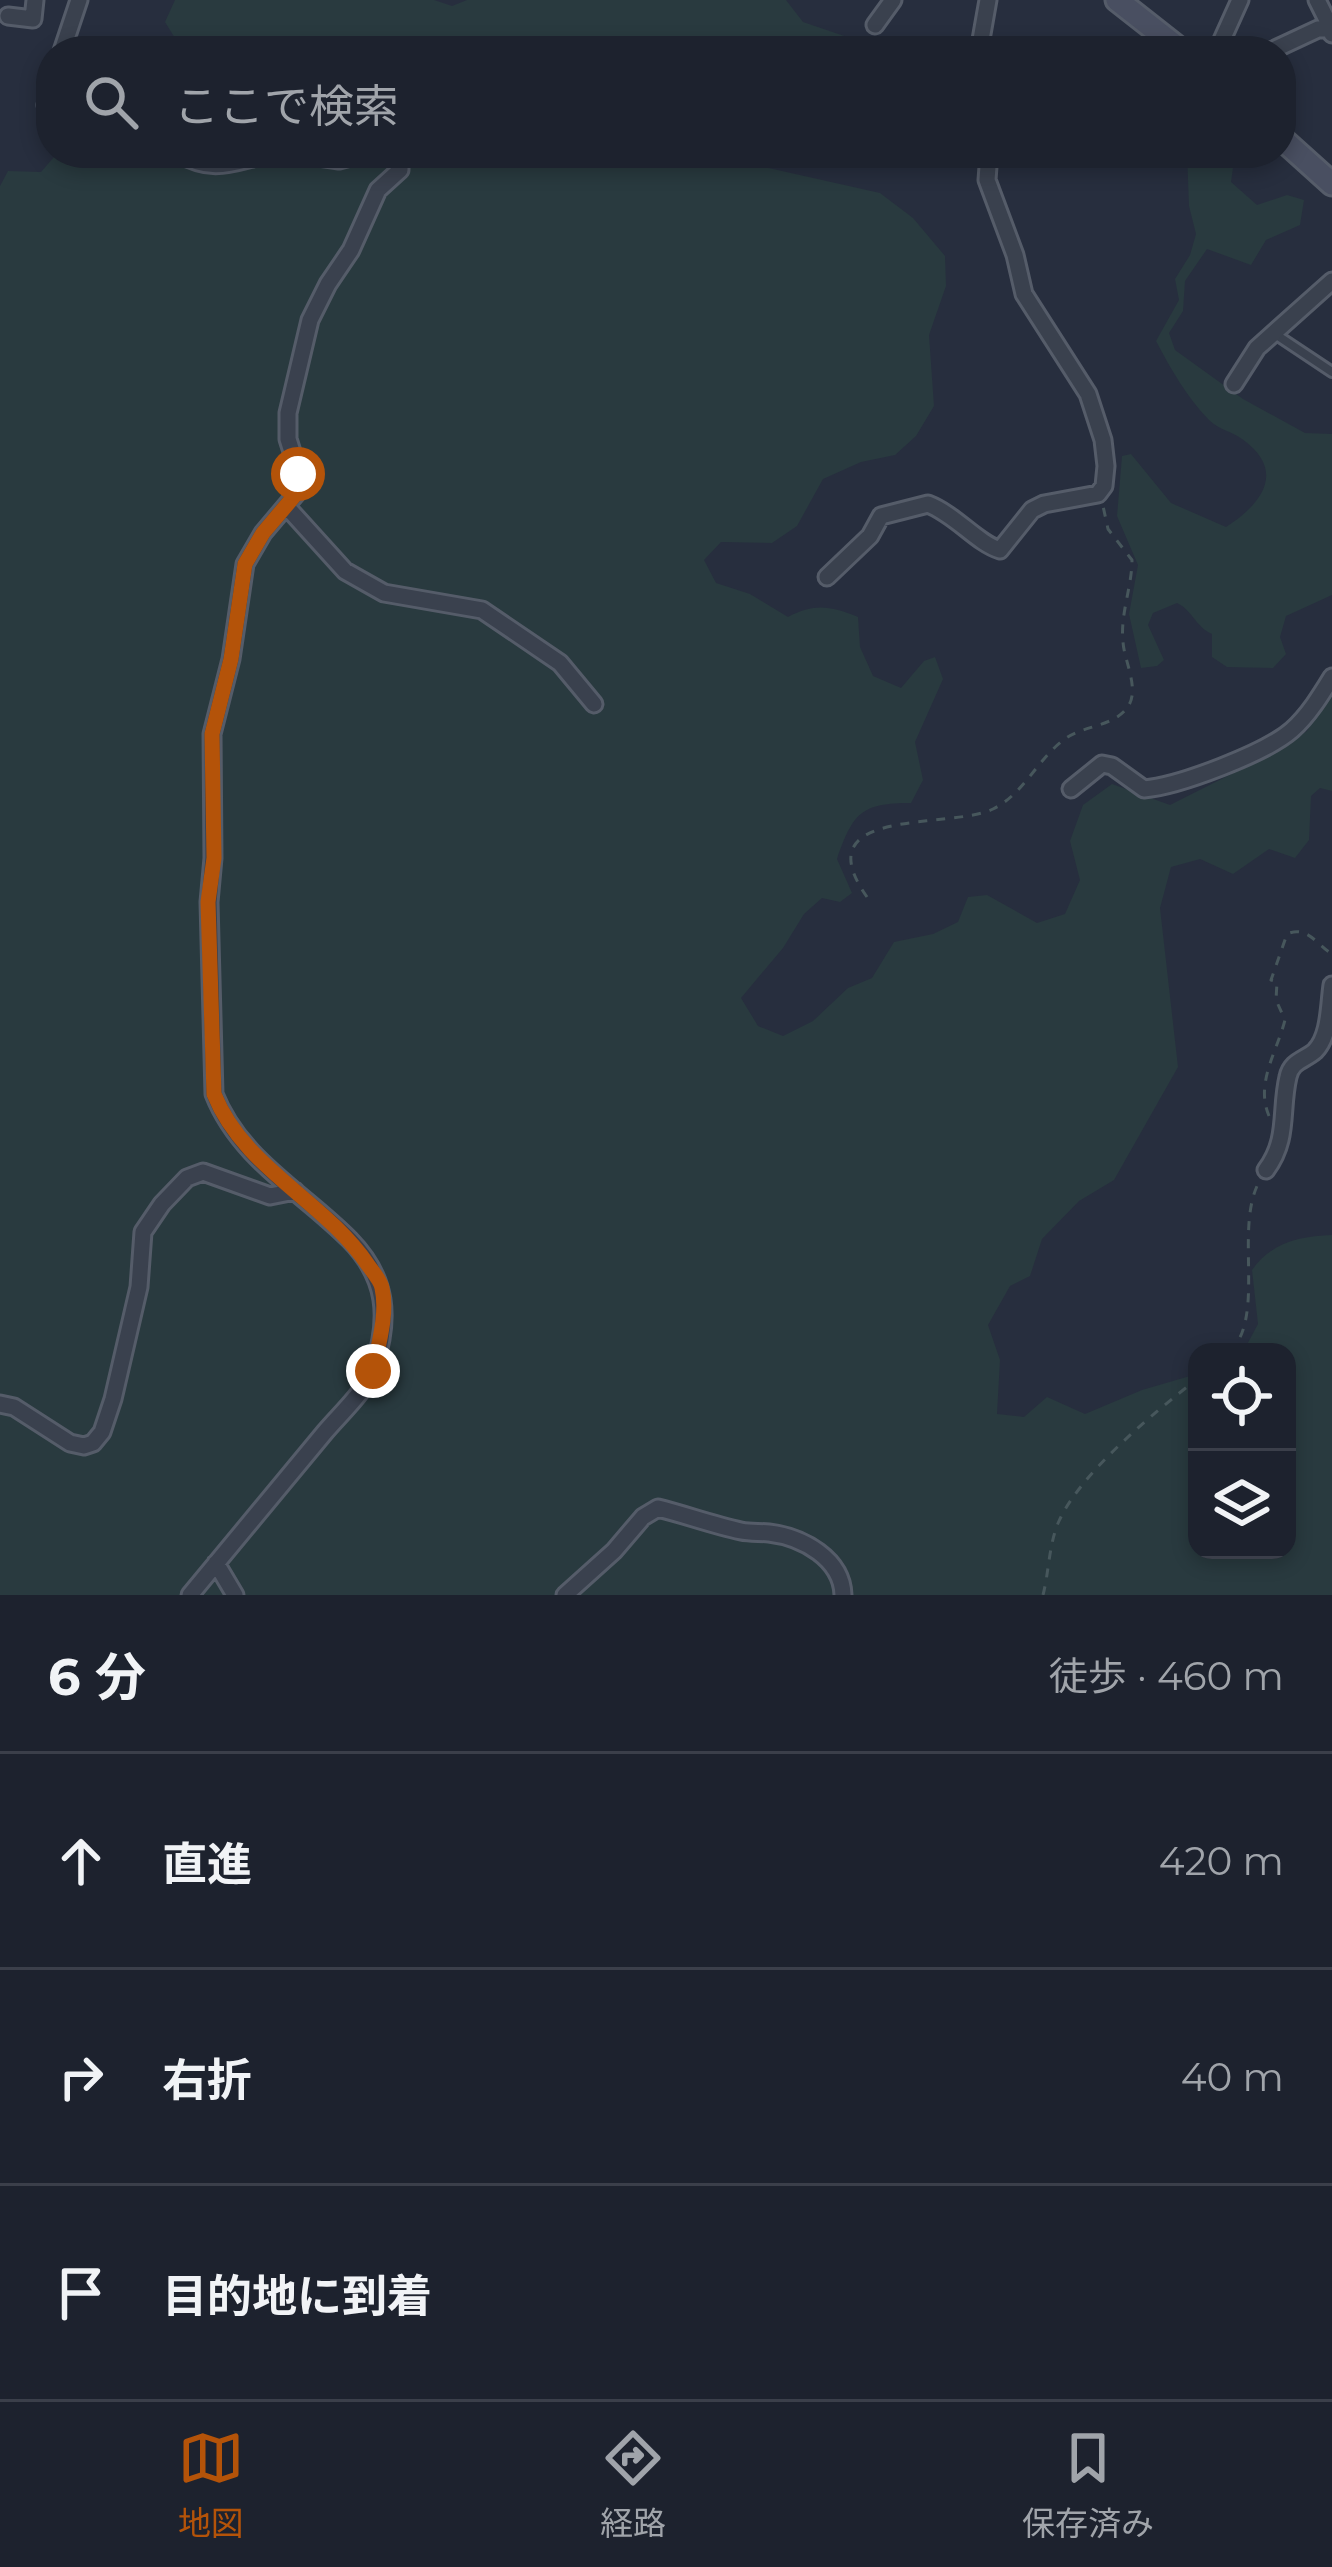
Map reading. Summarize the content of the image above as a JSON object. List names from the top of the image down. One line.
{"page":{"search":"ここで検索","heading":["6 分","徒歩 · 460 m"],"list":[["直進","420 m"],["右折","40 m"],"目的地に到着"],"nav":["地図","経路","保存済み"]}}
